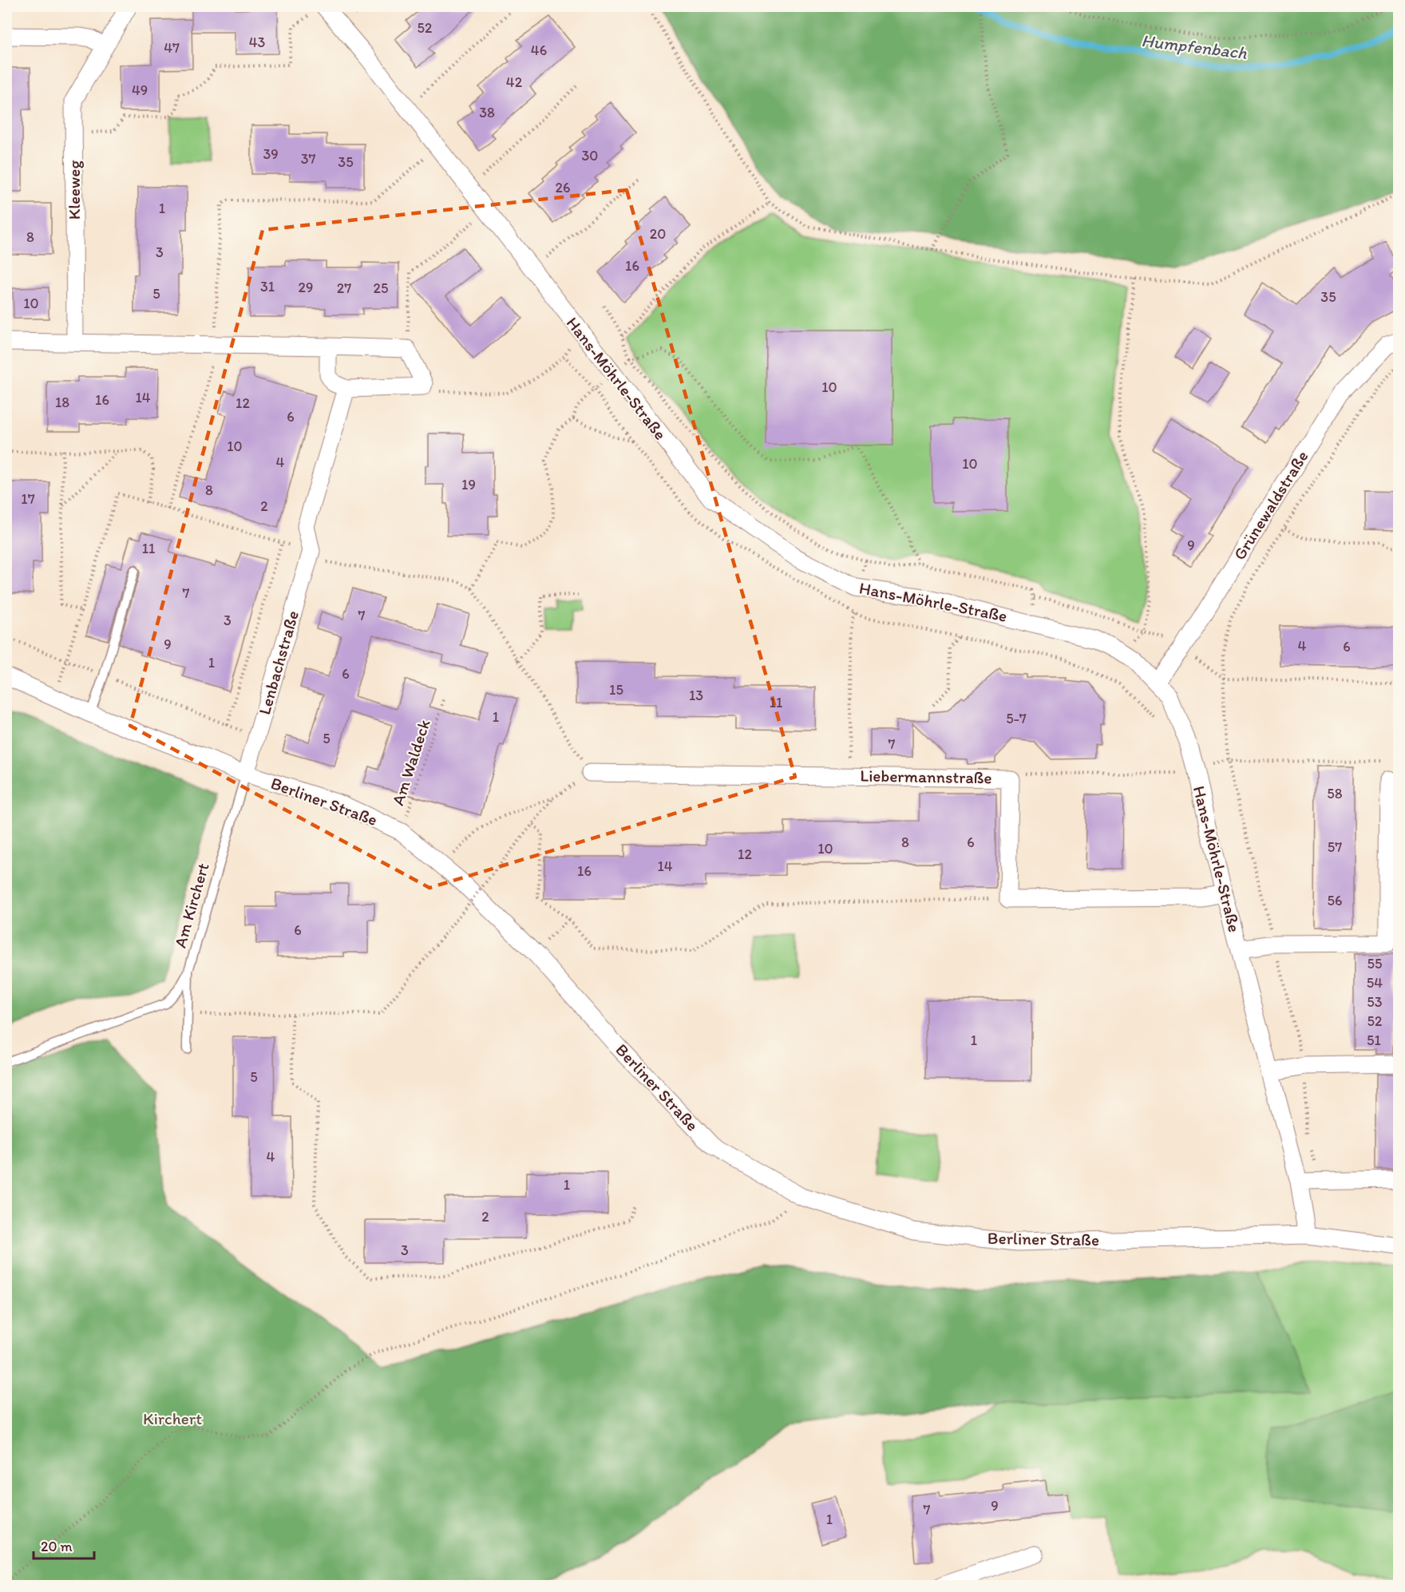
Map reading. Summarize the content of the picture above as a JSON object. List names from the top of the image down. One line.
{"streets":{"street":["Kleeweg","Hans-Möhrle-Straße","Grünewaldstraße","Lenbachstraße","Liebermannstraße","Berliner Straße"],"lane":["Am Kirchert"],"path":["Am Waldeck"]},"crossings":[["Hans-Möhrle-Straße","Grünewaldstraße"],["Hans-Möhrle-Straße","Berliner Straße"],["Lenbachstraße","Berliner Straße"],["Lenbachstraße","Am Kirchert"],["Am Waldeck","Berliner Straße"],["Berliner Straße","Am Kirchert"]],"water":["Humpfenbach"],"parks":["Kirchert"],"house_numbers":["52","43","47","46","42","49","38","39","30","37","35","26","1","20","8","3","16","31","29","27","25","5","35","10","10","14","16","18","12","6","10","4","10","19","8","17","2","9","11","7","7","3","9","4","6","1","6","15","13","11","1","5-7","5","7","58","8","6","57","10","12","14","16","56","6","55","54","53","52","1","51","5","4","1","2","3","9","7","1"],"scale_bar":"20 m"}
